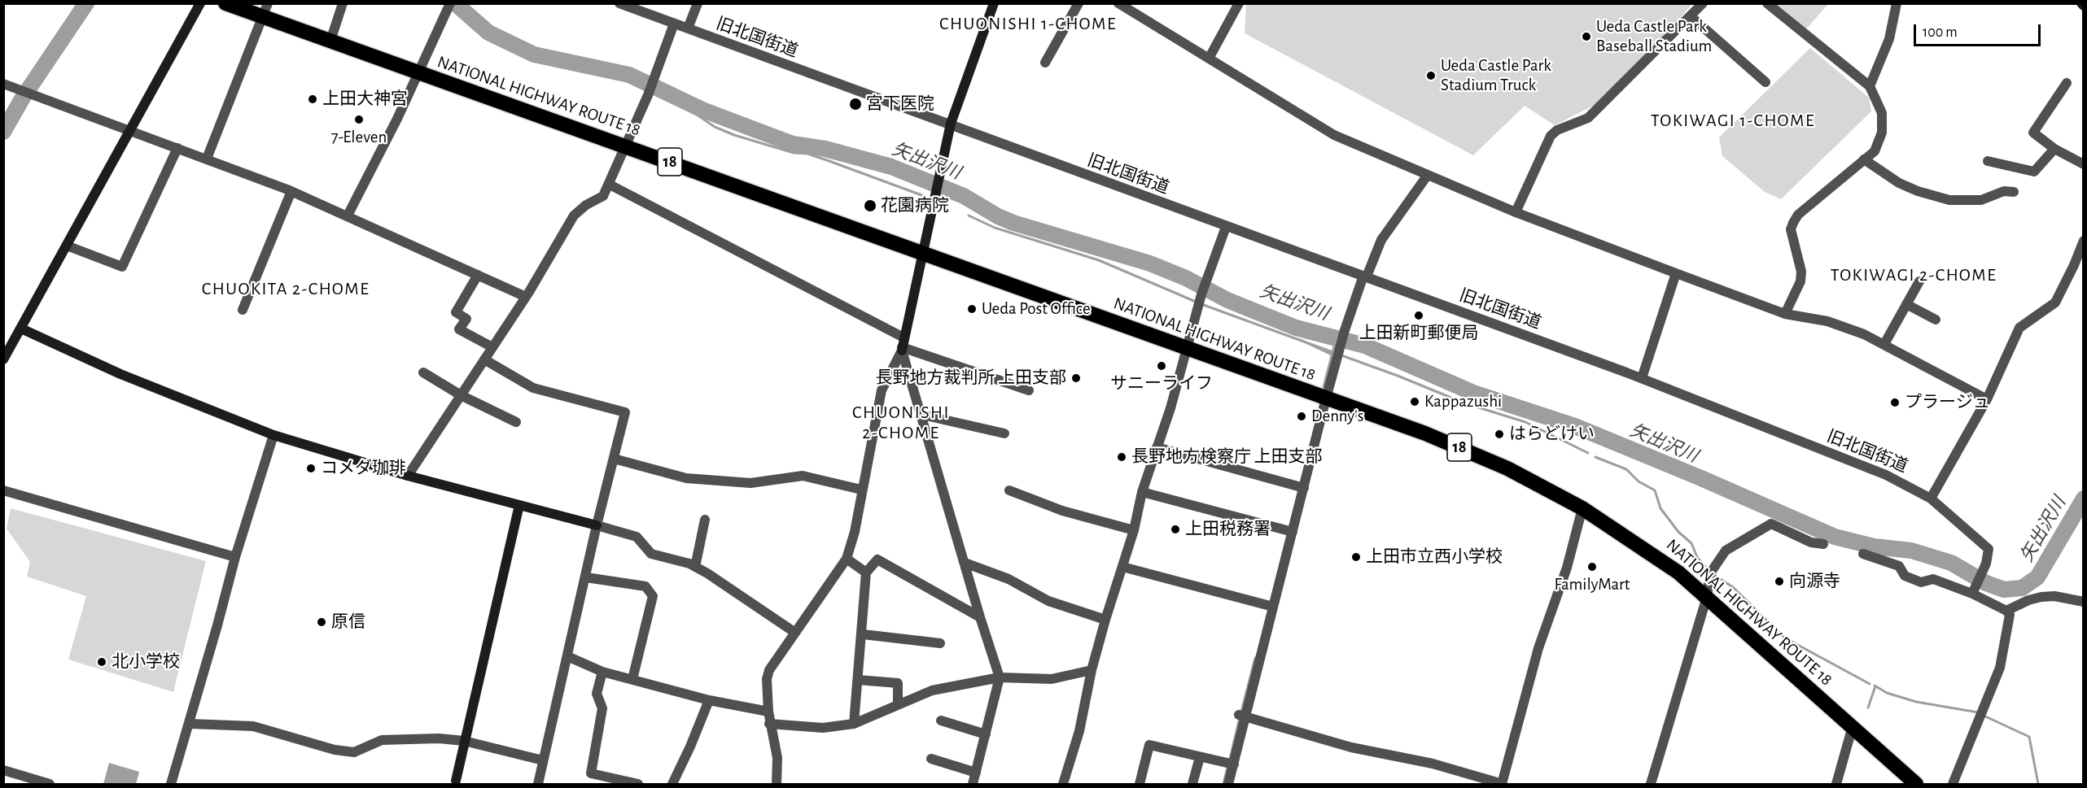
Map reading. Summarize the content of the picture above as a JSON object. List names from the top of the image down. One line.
{"streets":{"highway":["NATIONAL HIGHWAY ROUTE 18","18"],"street":["旧北国街道"]},"districts":["CHUONISHI 1-CHOME","TOKIWAGI 1-CHOME","TOKIWAGI 2-CHOME","CHUOKITA 2-CHOME","CHUONISHI 2-CHOME"],"water":["矢出沢川"],"places":["Ueda Castle Park Baseball Stadium","Ueda Castle Park Stadium Truck","上田大神宮","宮下医院","7-Eleven","花園病院","Ueda Post Office","上田新町郵便局","サニーライフ","長野地方裁判所 上田支部","Kappazushi","プラージュ","Denny's","はらどけい","長野地方検察庁 上田支部","コメダ珈琲","上田税務署","上田市立西小学校","FamilyMart","向源寺","原信","北小学校"],"scale_bar":"100 m"}
